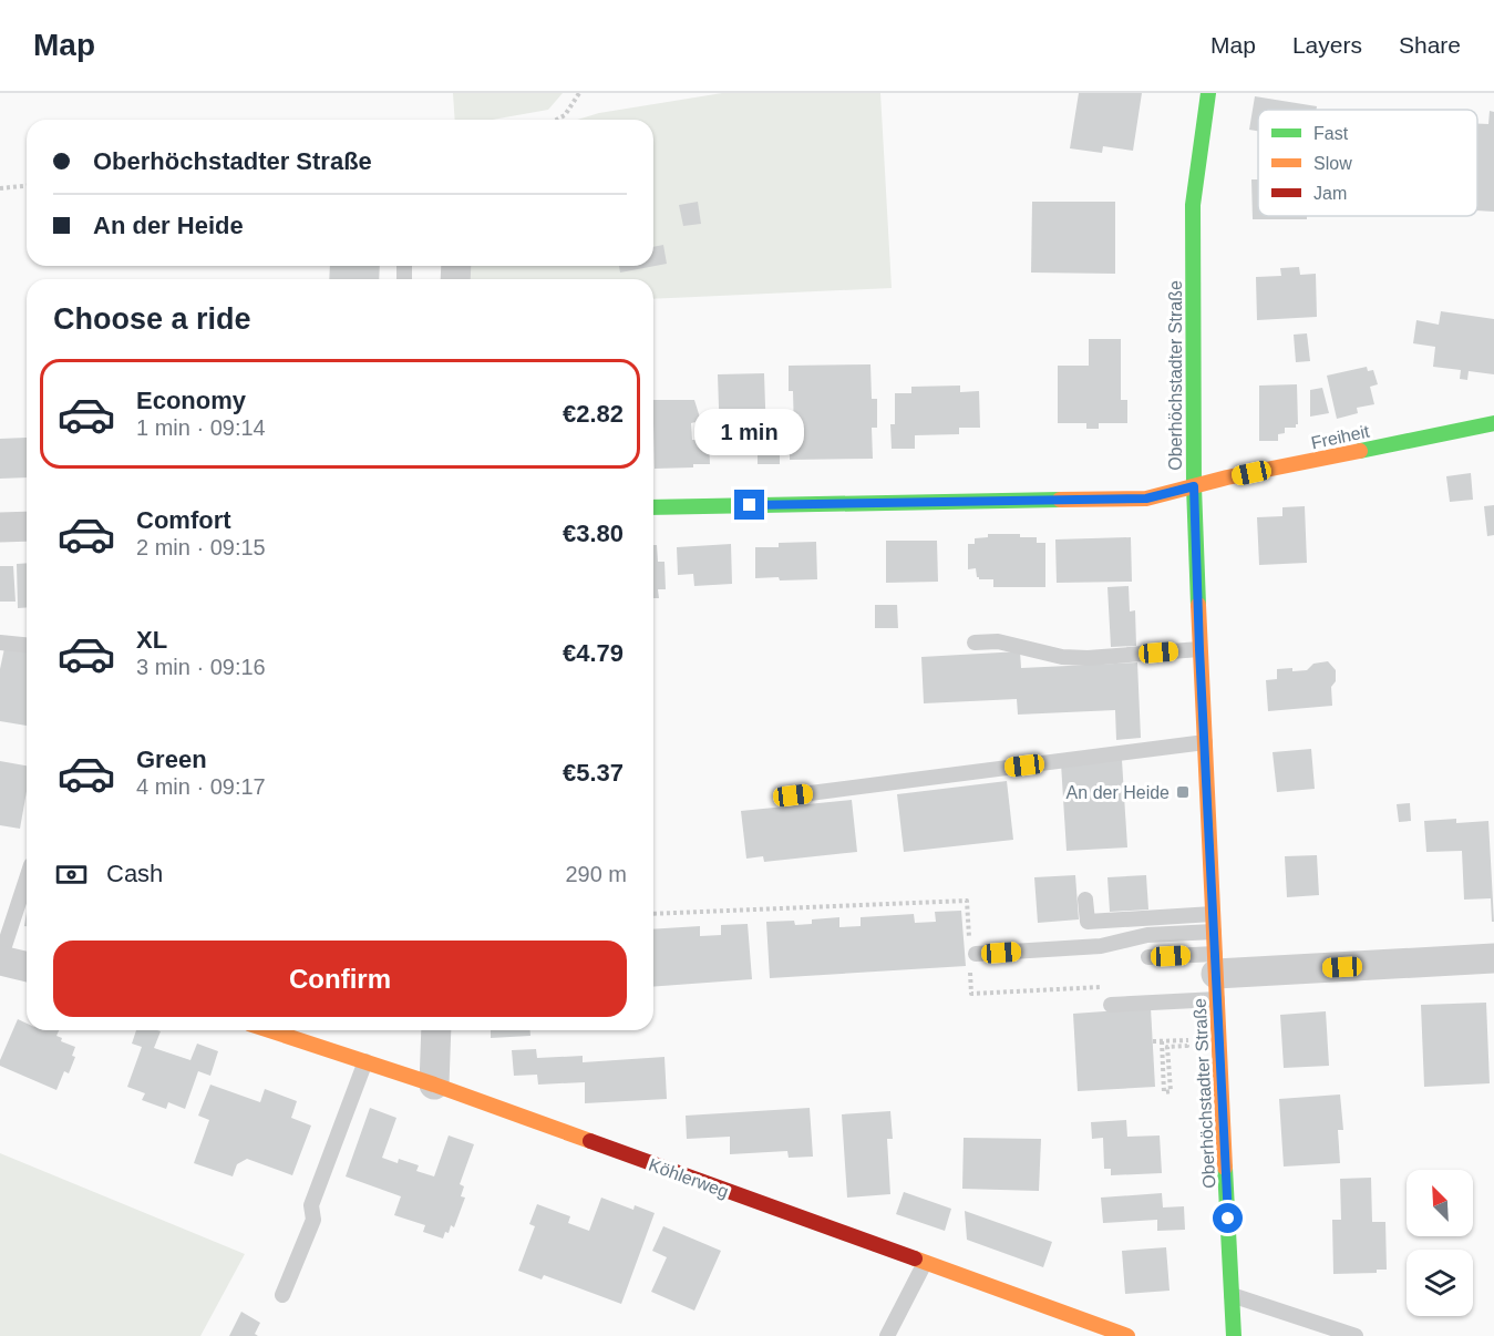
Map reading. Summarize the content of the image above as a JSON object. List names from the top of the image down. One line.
{"streets":{"street":["Oberhöchstadter Straße","Freiheit","Köhlerweg"]},"crossings":[["Oberhöchstadter Straße","Freiheit"]],"places":{"transit":["An der Heide"]},"legend":["Fast","Slow","Jam"],"north":"top left","page":{"header":"Map","nav":["Map","Layers","Share"],"banner":["Oberhöchstadter Straße","An der Heide"],"heading":"Choose a ride","list":[{"name":"Economy","note":"1 min · 09:14","value":"€2.82"},{"name":"Comfort","note":"2 min · 09:15","value":"€3.80"},{"name":"XL","note":"3 min · 09:16","value":"€4.79"},{"name":"Green","note":"4 min · 09:17","value":"€5.37"}],"bubble":"1 min","pay":["Cash","290 m"],"buttons":"Confirm"}}
